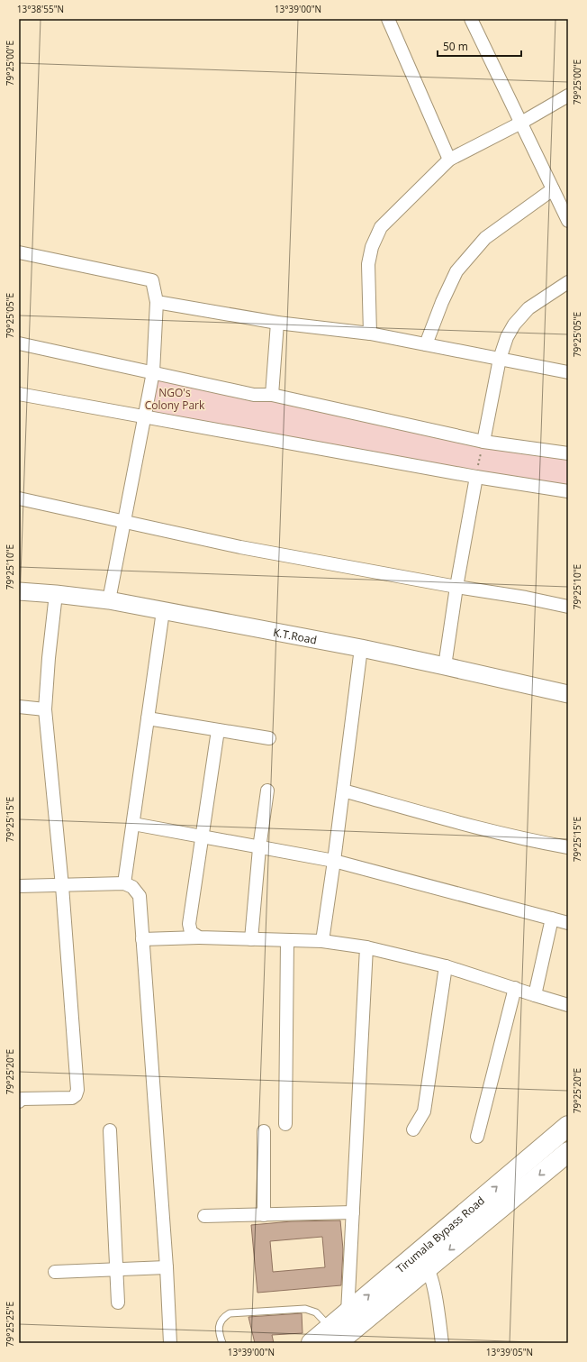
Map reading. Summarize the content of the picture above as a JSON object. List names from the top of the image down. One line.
{"streets":{"main road":["K.T.Road","Tirumala Bypass Road"]},"parks":["NGO's Colony Park"],"scale_bar":"50 m","coordinates":["13°38'55\"N","13°39'00\"N","79°25'00\"E","79°25'05\"E","79°25'10\"E","79°25'15\"E","79°25'20\"E","79°25'25\"E","13°39'05\"N"]}
